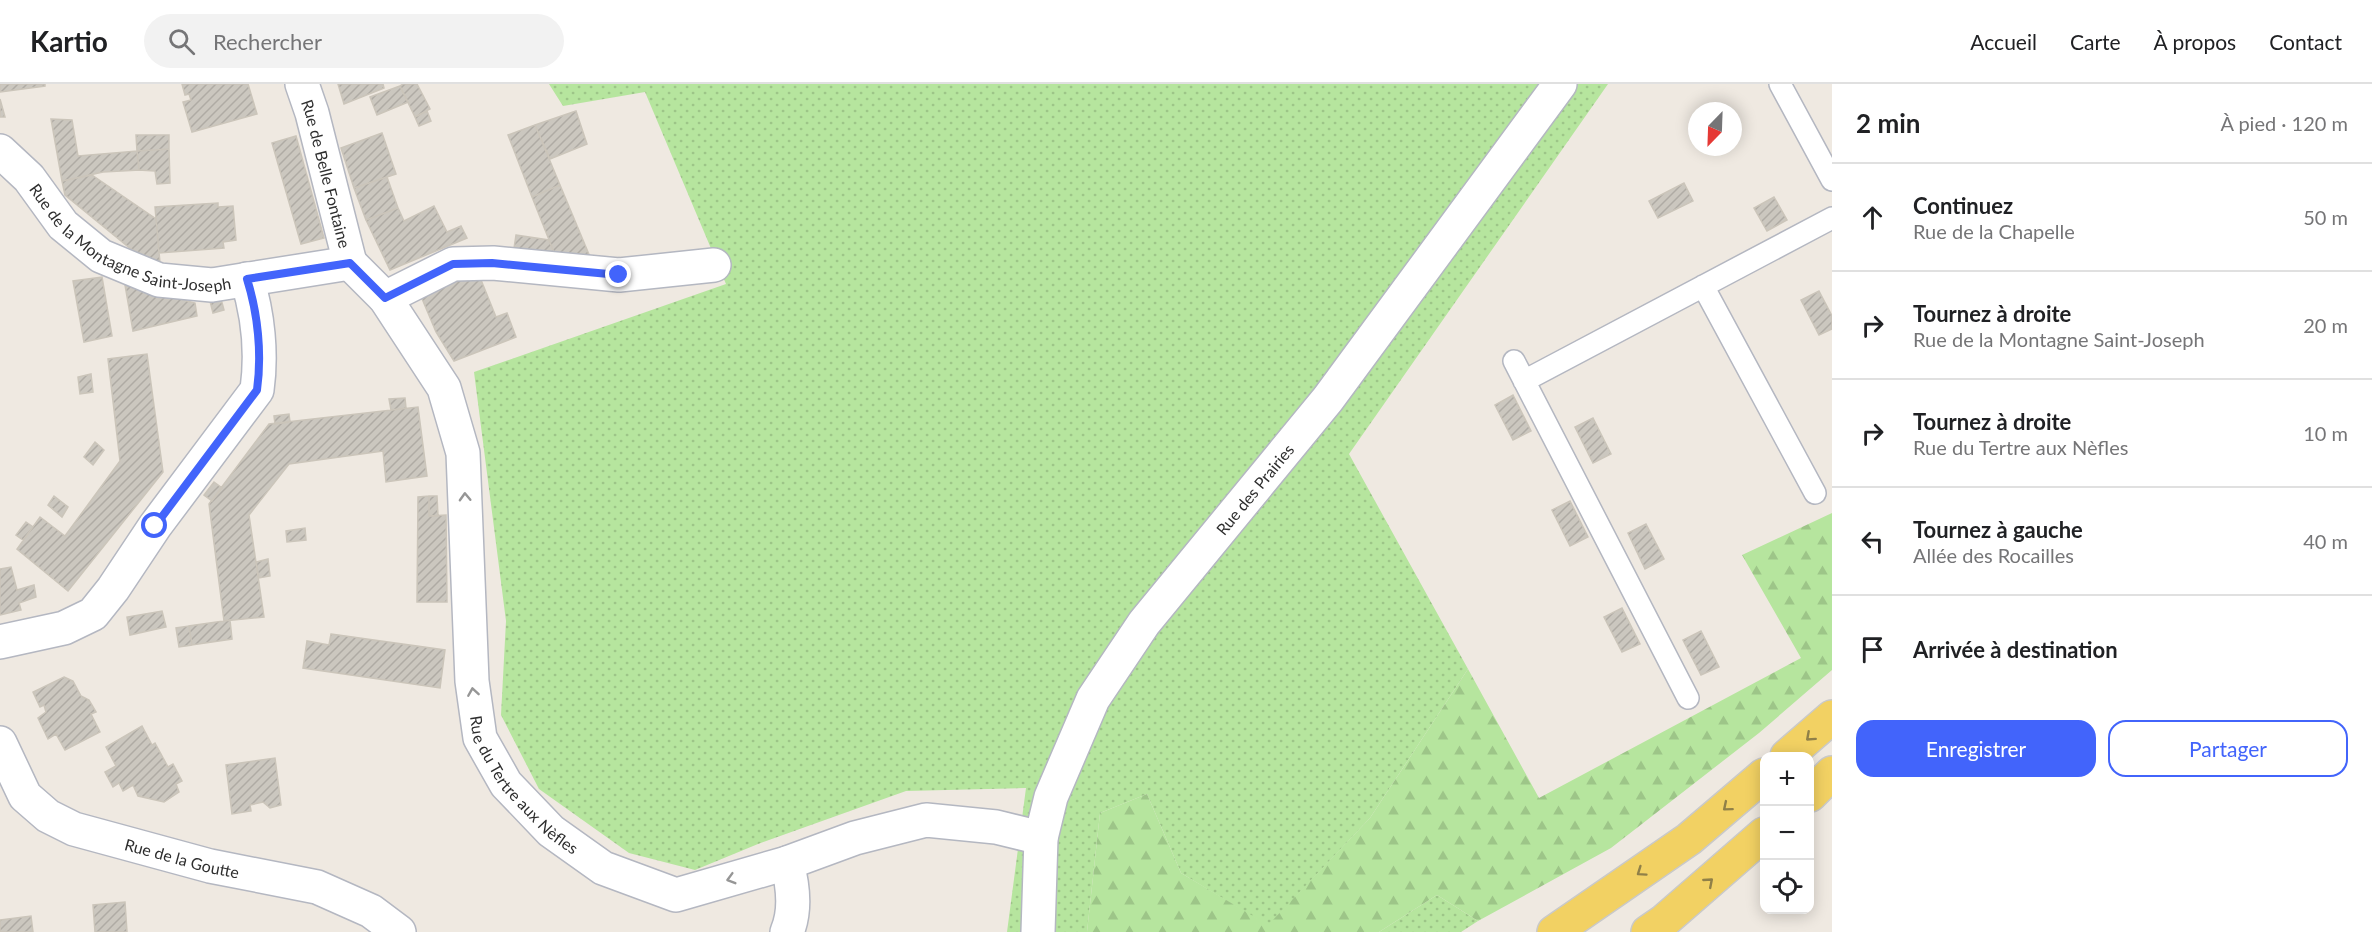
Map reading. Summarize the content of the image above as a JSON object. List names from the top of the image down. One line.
{"streets":{"street":["Rue de Belle Fontaine","Rue de la Montagne Saint-Joseph","Rue des Prairies","Rue du Tertre aux Nèfles","Rue de la Goutte"]},"crossings":[["Rue de Belle Fontaine","Rue de la Montagne Saint-Joseph"],["Rue de Belle Fontaine","Rue du Tertre aux Nèfles"],["Rue de la Montagne Saint-Joseph","Rue du Tertre aux Nèfles"],["Rue des Prairies","Rue du Tertre aux Nèfles"]],"one_way":["Rue du Tertre aux Nèfles"],"north":"bottom left","page":{"header":"Kartio","search":"Rechercher","nav":["Accueil","Carte","À propos","Contact"],"heading":["2 min","À pied · 120 m"],"list":[["Continuez","Rue de la Chapelle","50 m"],["Tournez à droite","Rue de la Montagne Saint-Joseph","20 m"],["Tournez à droite","Rue du Tertre aux Nèfles","10 m"],["Tournez à gauche","Allée des Rocailles","40 m"],"Arrivée à destination"],"buttons":["Enregistrer","Partager"],"map_buttons":["+","−"]}}
